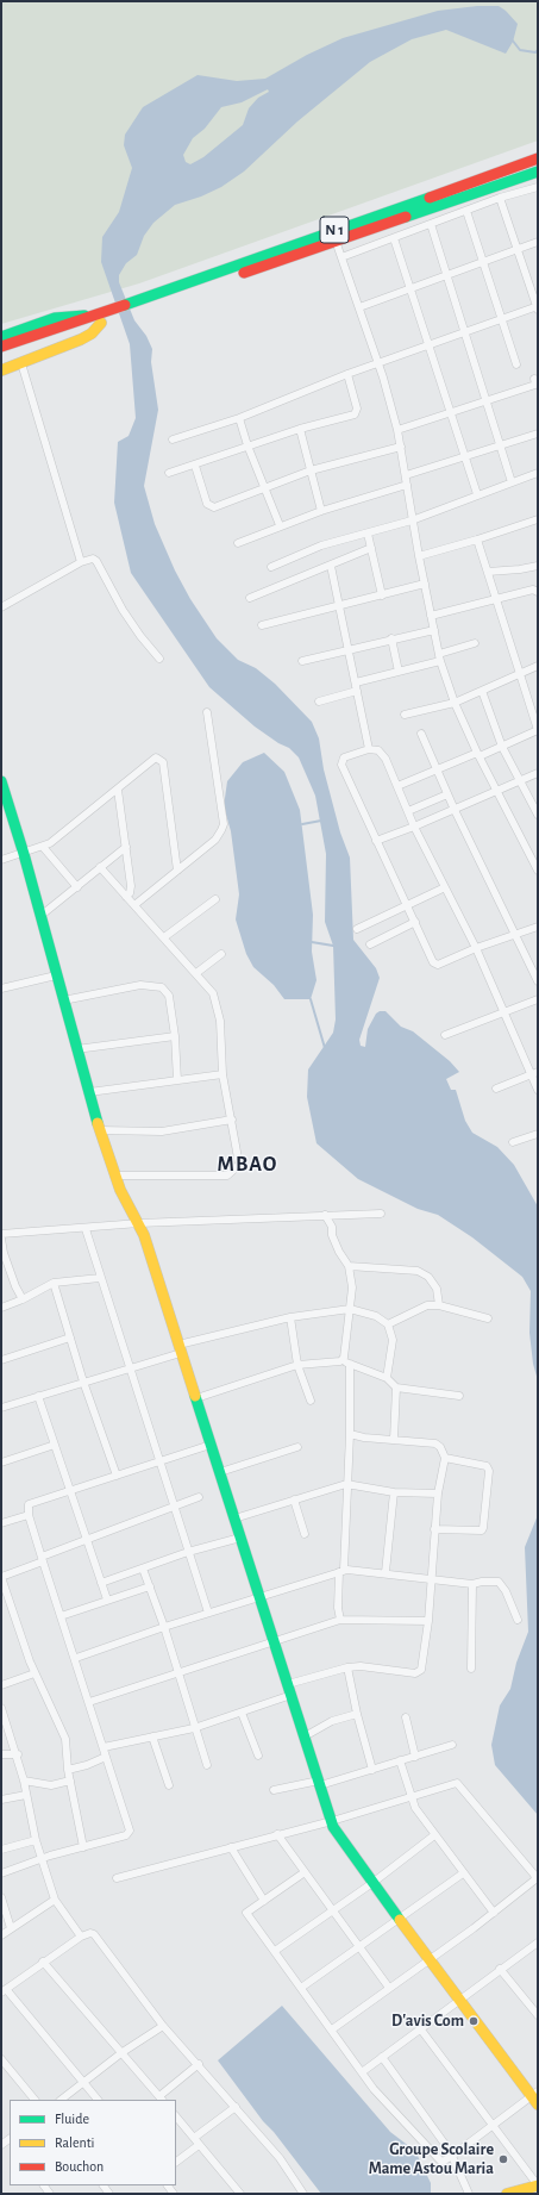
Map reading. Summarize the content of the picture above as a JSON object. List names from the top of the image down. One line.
{"streets":{"main road":["N 1"]},"districts":["MBAO"],"places":["D'avis Com","Groupe Scolaire Mame Astou Maria"],"legend":["Fluide","Ralenti","Bouchon"]}
